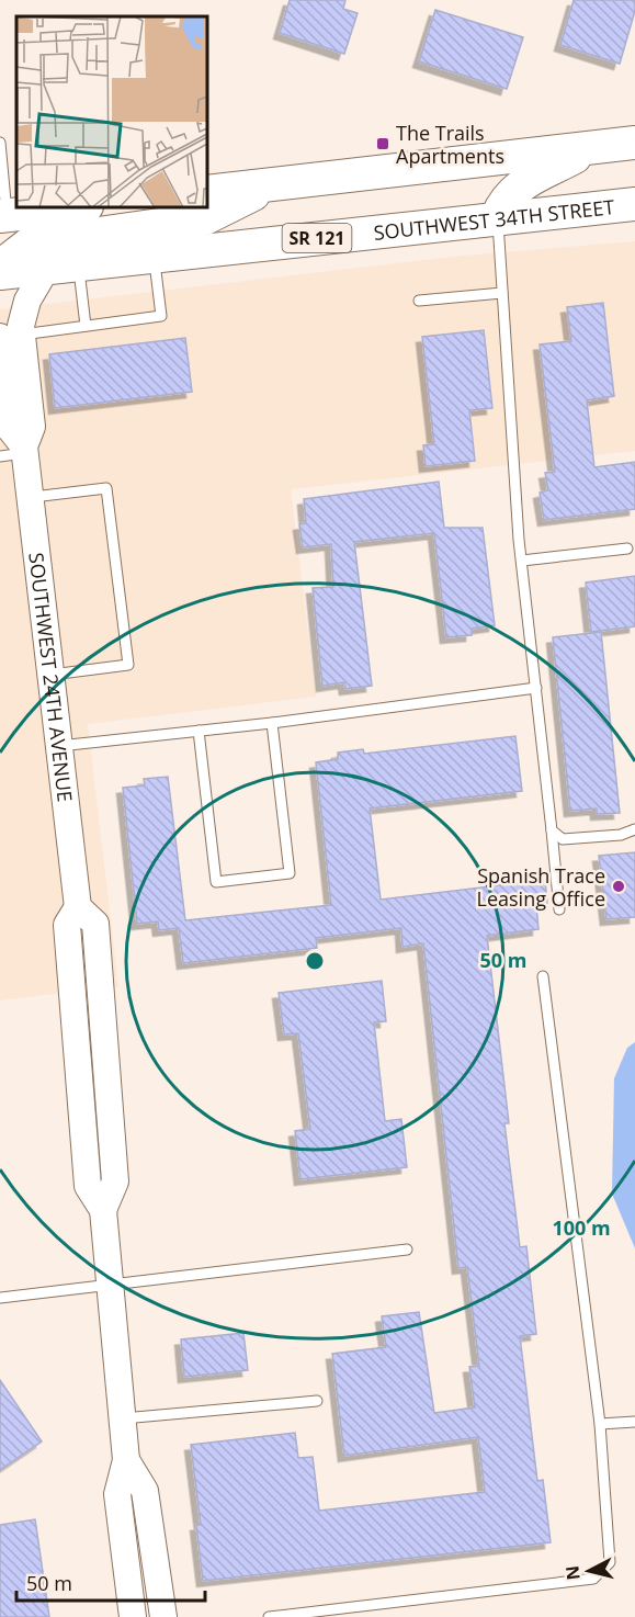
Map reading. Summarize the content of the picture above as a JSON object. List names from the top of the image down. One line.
{"streets":{"main road":["SOUTHWEST 34TH STREET","SR 121"],"street":["SOUTHWEST 24TH AVENUE"]},"crossings":[["SOUTHWEST 34TH STREET","SOUTHWEST 24TH AVENUE"]],"places":{"transit":["The Trails Apartments"],"other":["Spanish Trace Leasing Office"]},"scale_bar":"50 m","north":"left","rings":["50 m","100 m"]}
